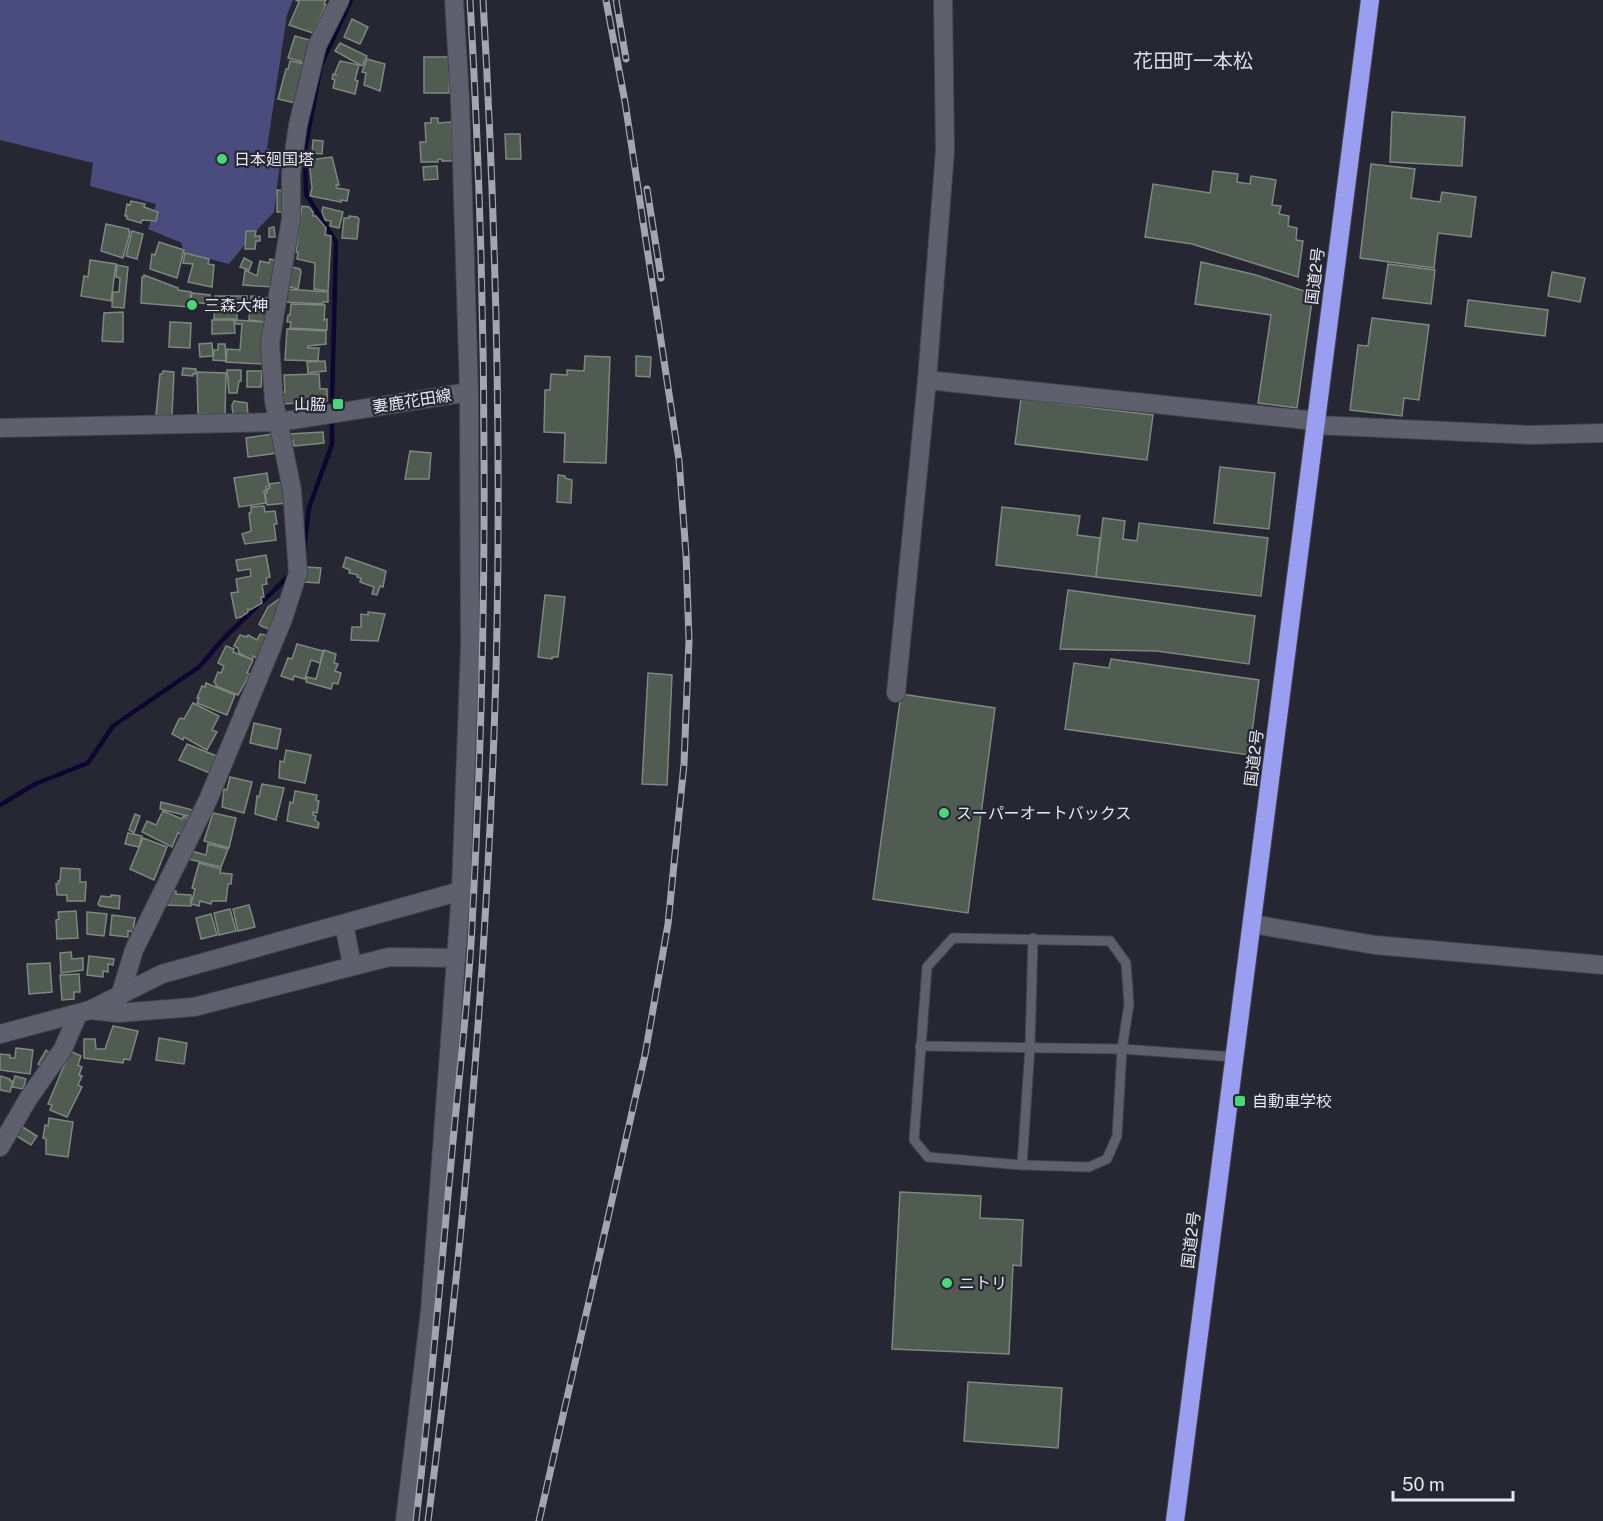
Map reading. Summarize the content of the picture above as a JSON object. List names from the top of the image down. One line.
{"streets":{"highway":["国道2号"],"street":["妻鹿花田線"]},"districts":["花田町一本松"],"places":{"other":["日本廻国塔","三森大神","スーパーオートバックス","ニトリ"],"transit":["山脇","自動車学校"]},"scale_bar":"50 m"}
